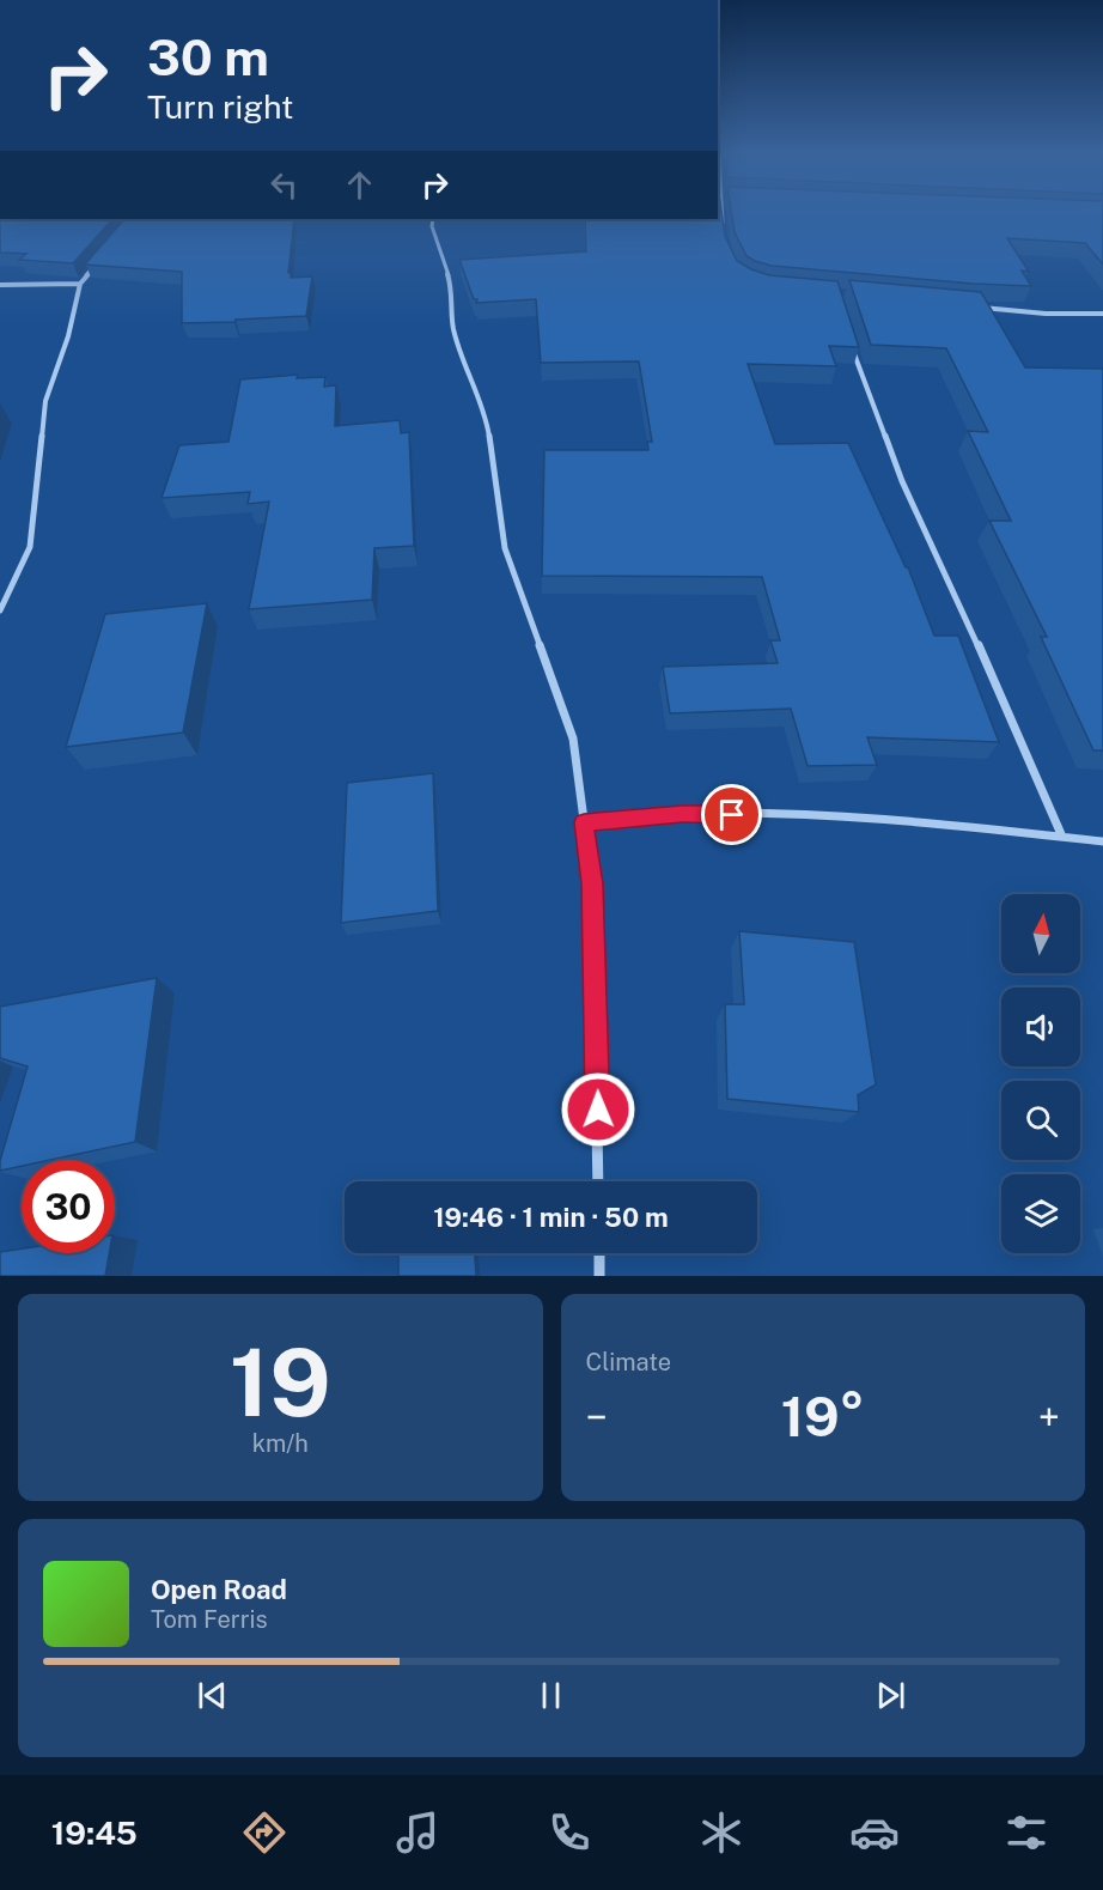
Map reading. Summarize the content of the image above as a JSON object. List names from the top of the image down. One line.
{"north":"top","page":{"turn":["30 m","Turn right"],"limit":"30","trip":"19:46 · 1 min · 50 m","tile":[["19","km/h"],"Climate"],"heat":["−","19°","+"],"song":["Open Road","Tom Ferris"],"tabs":"19:45"}}
